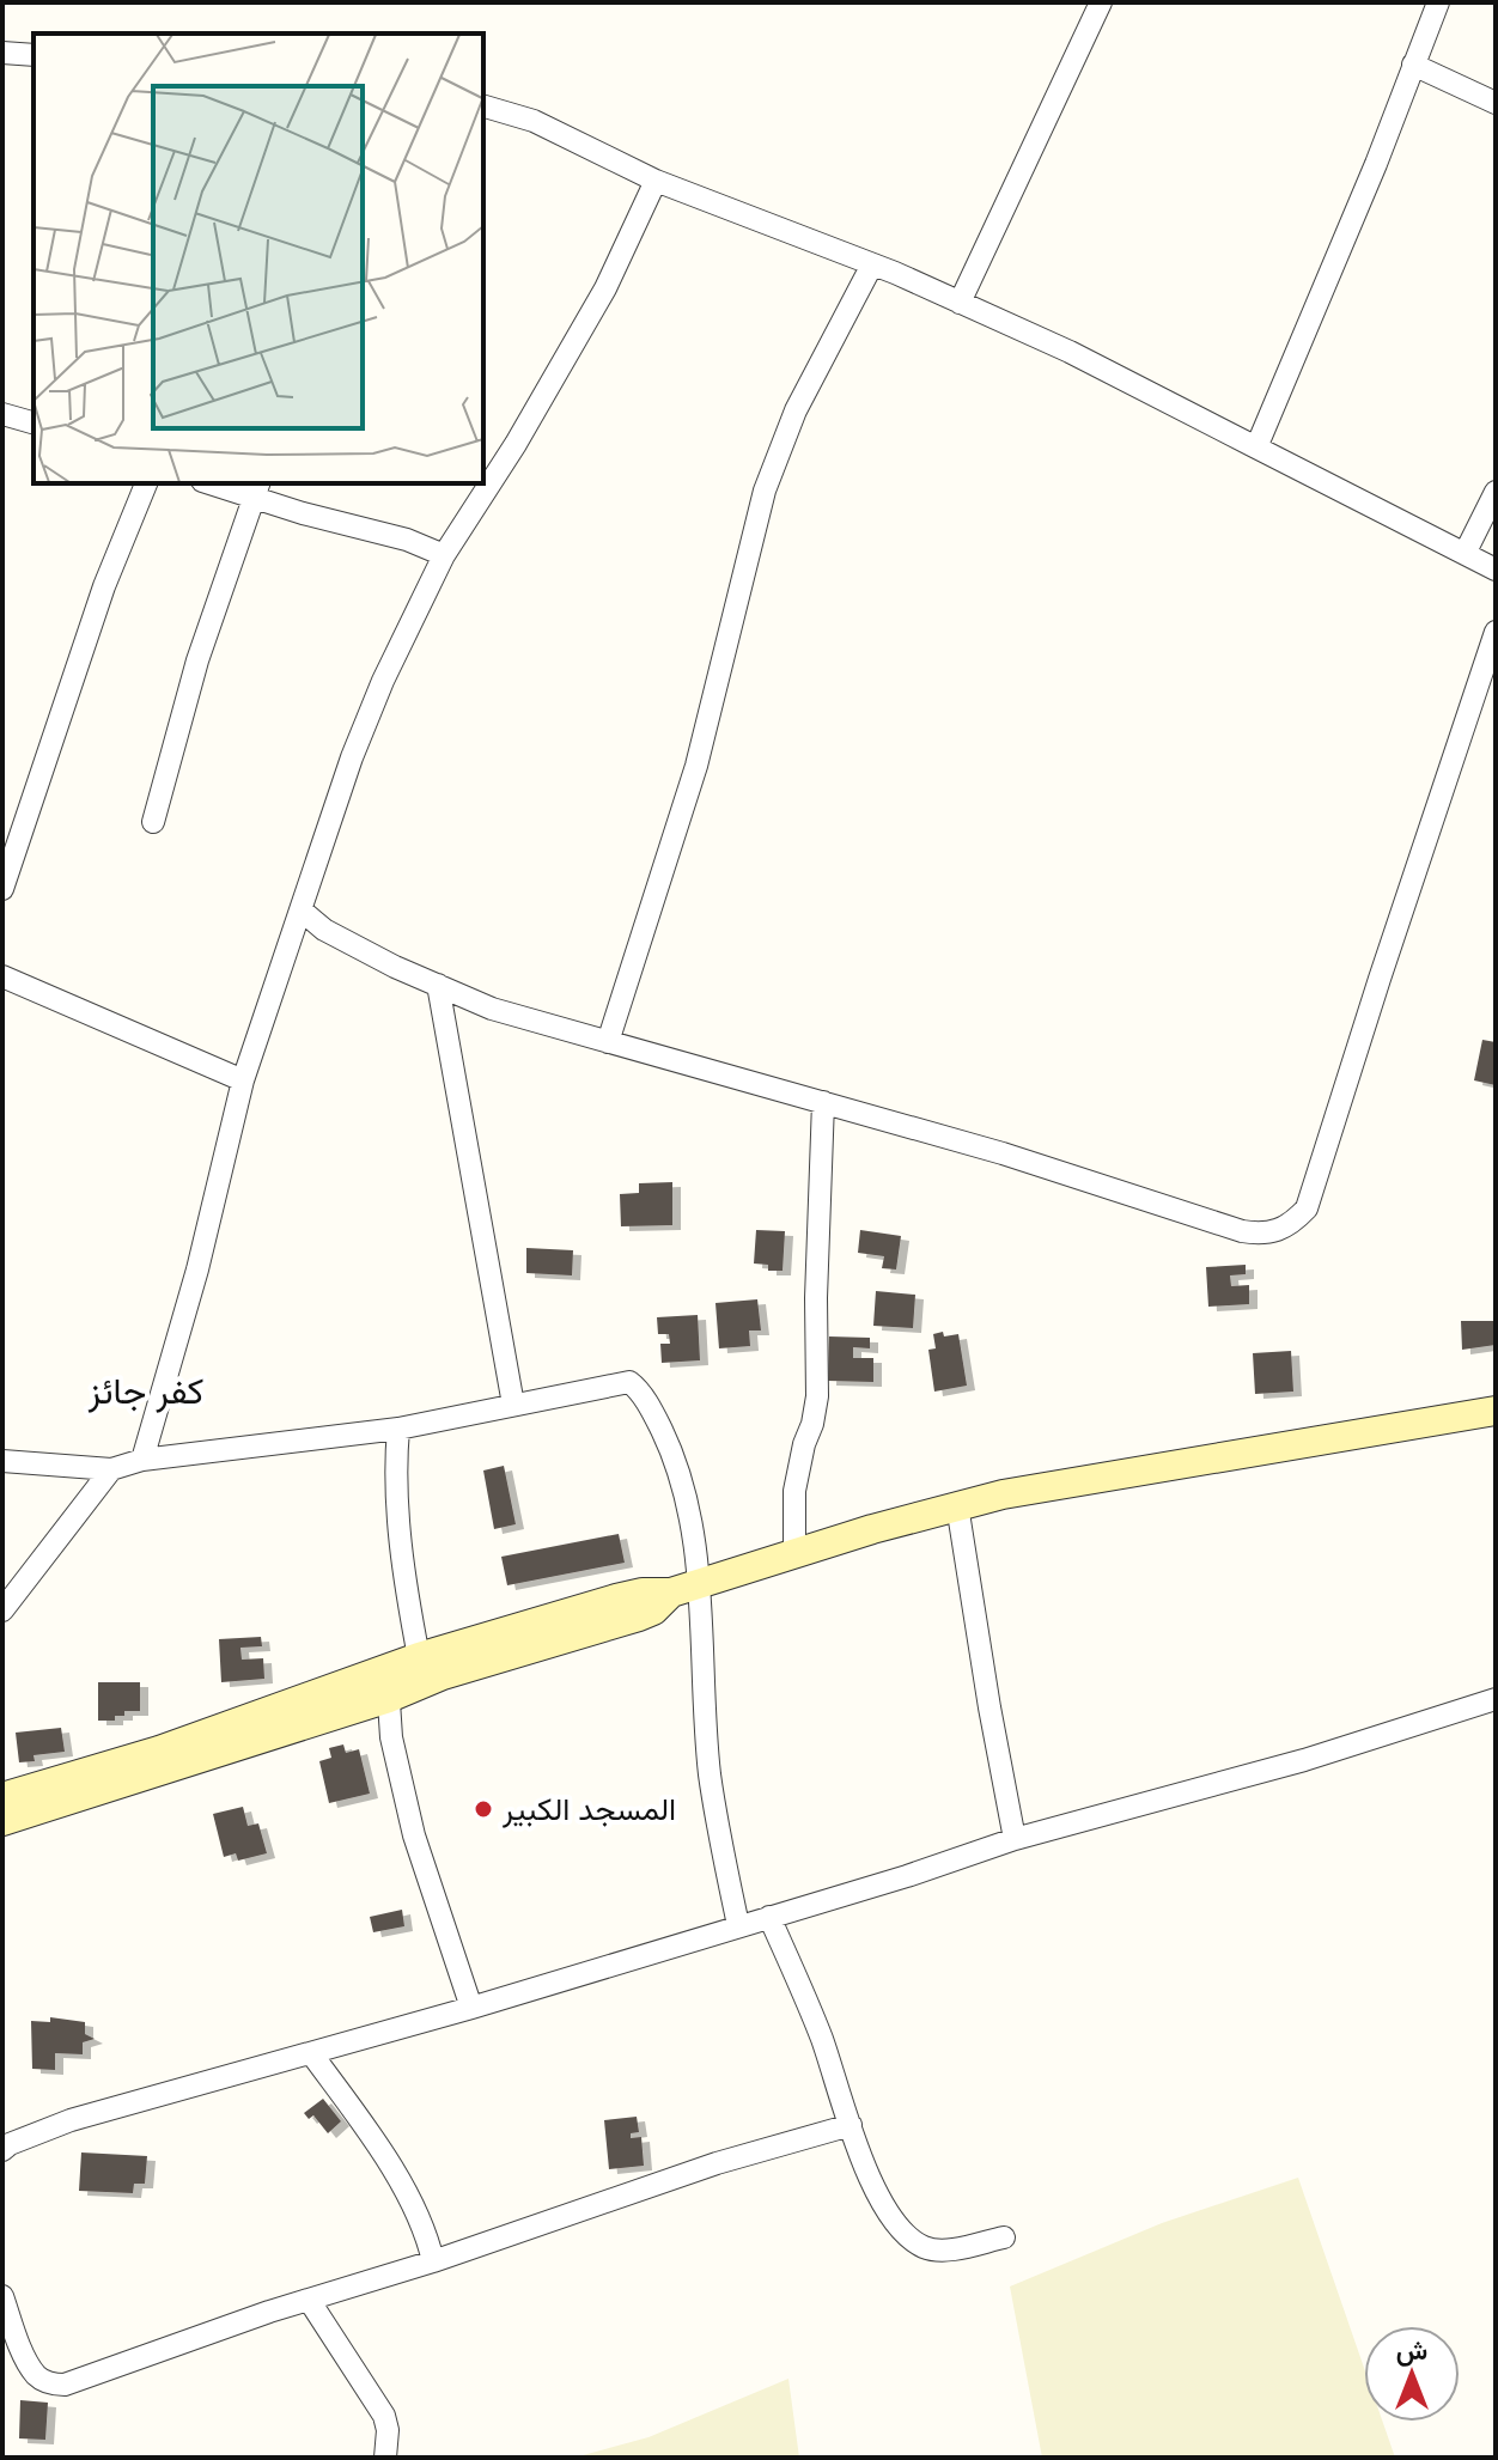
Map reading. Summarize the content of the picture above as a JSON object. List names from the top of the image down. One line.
{"districts":["كفر جائز"],"places":["المسجد الكبير"],"north":"top"}
